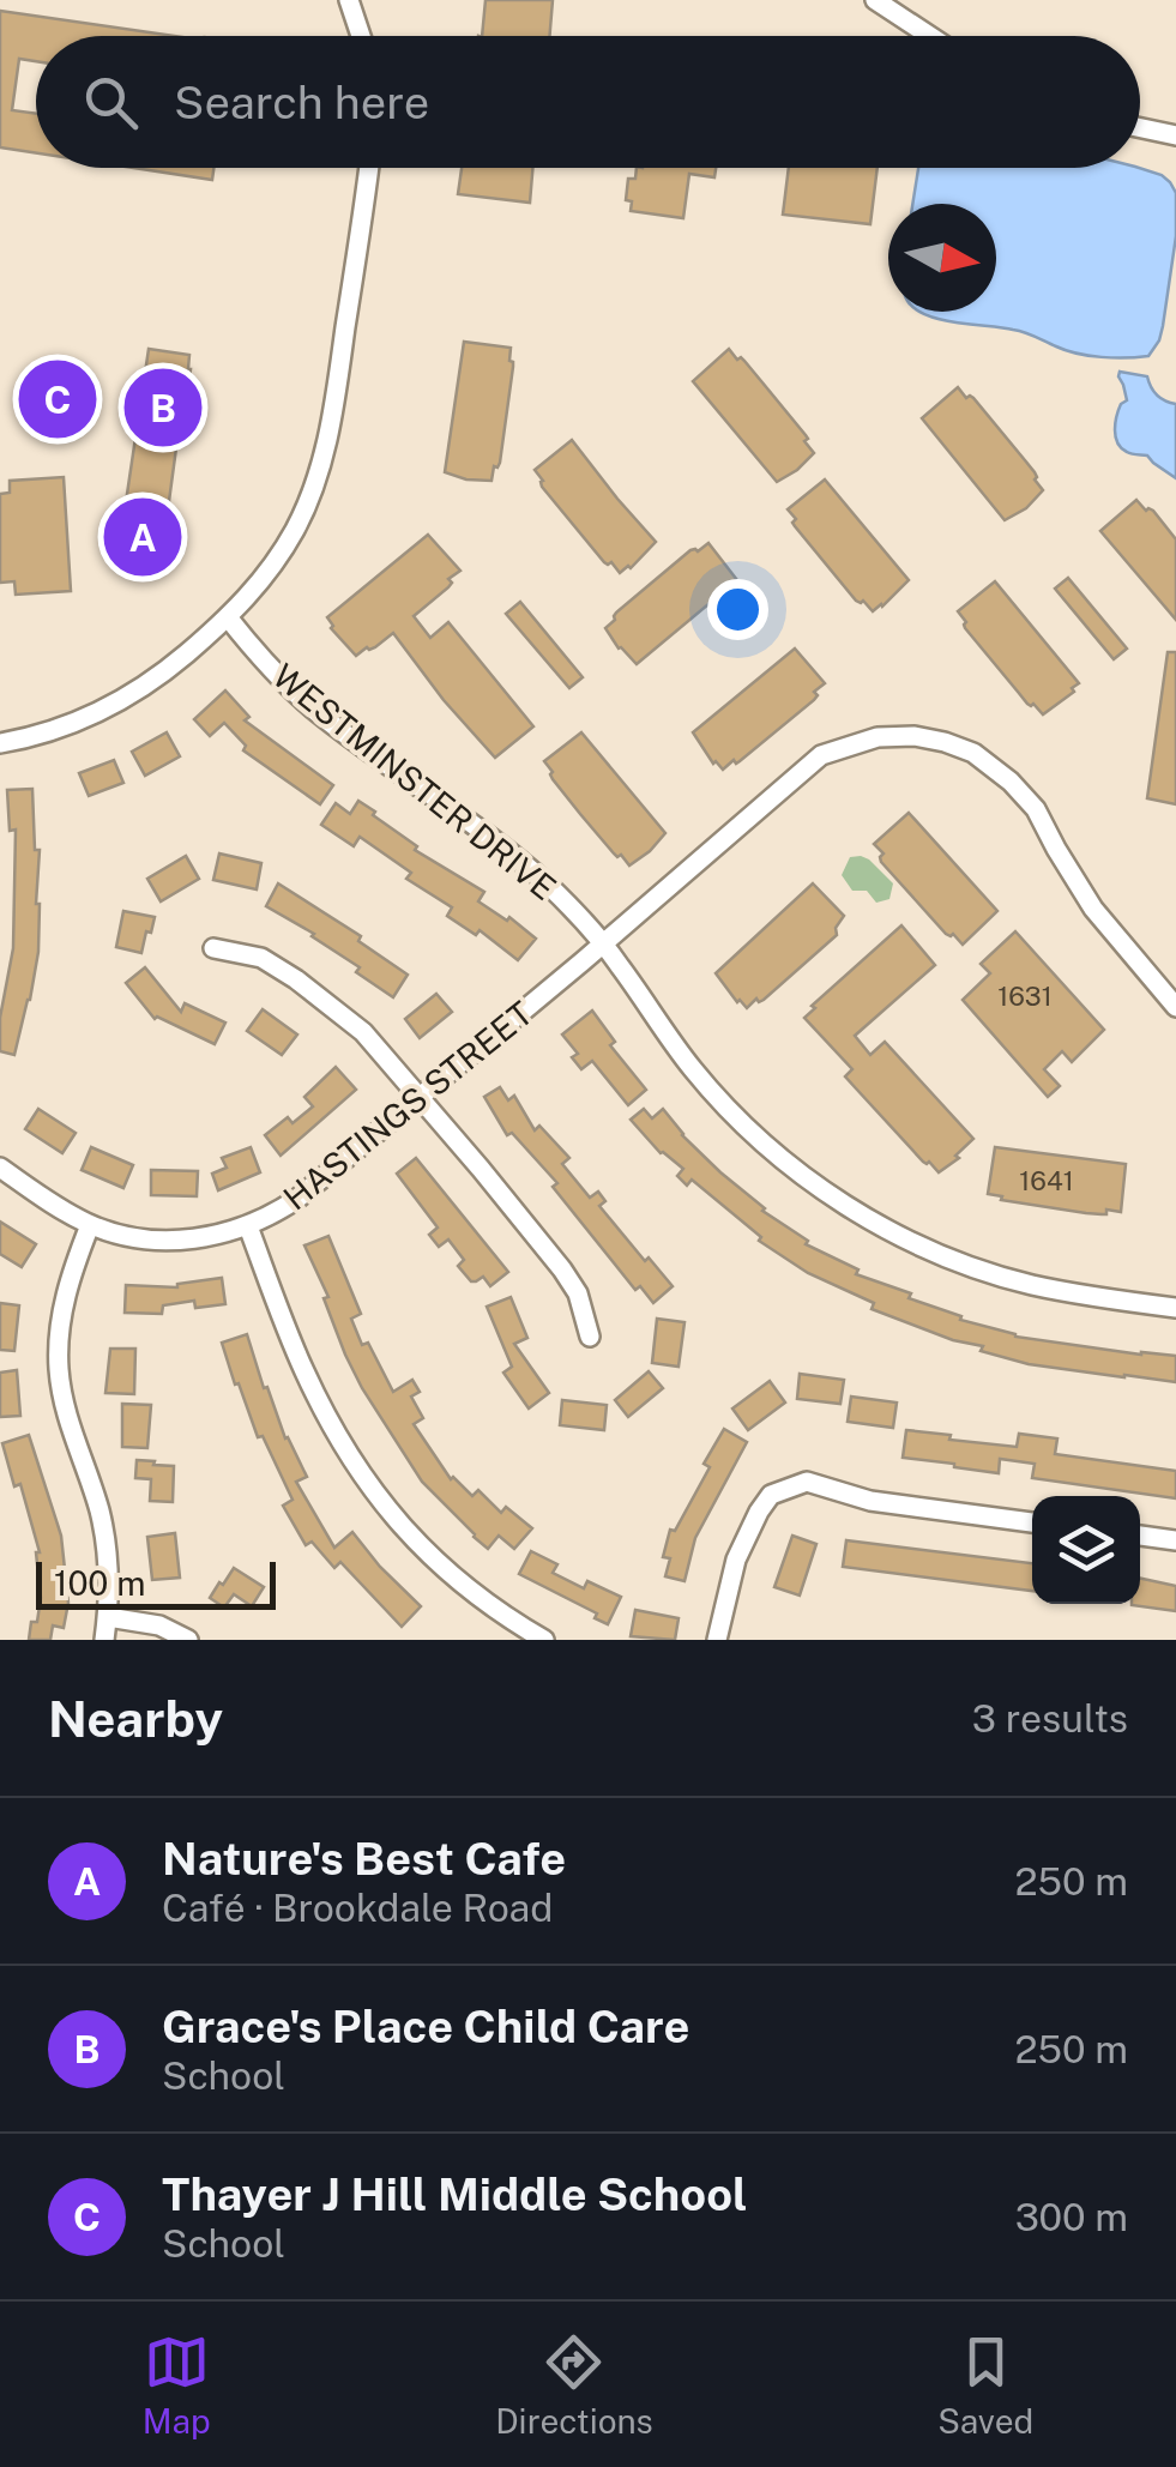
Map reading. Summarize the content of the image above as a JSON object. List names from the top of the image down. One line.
{"streets":{"street":["WESTMINSTER DRIVE","HASTINGS STREET"]},"crossings":[["WESTMINSTER DRIVE","HASTINGS STREET"]],"house_numbers":["1631","1641"],"scale_bar":"100 m","north":"right","page":{"search":"Search here","pins":["C","B","A"],"scale":"100 m","heading":["Nearby","3 results"],"list":[{"mark":"A","name":"Nature's Best Cafe","note":"Café · Brookdale Road","value":"250 m"},{"mark":"B","name":"Grace's Place Child Care","note":"School","value":"250 m"},{"mark":"C","name":"Thayer J Hill Middle School","note":"School","value":"300 m"}],"nav":["Map","Directions","Saved"]}}
